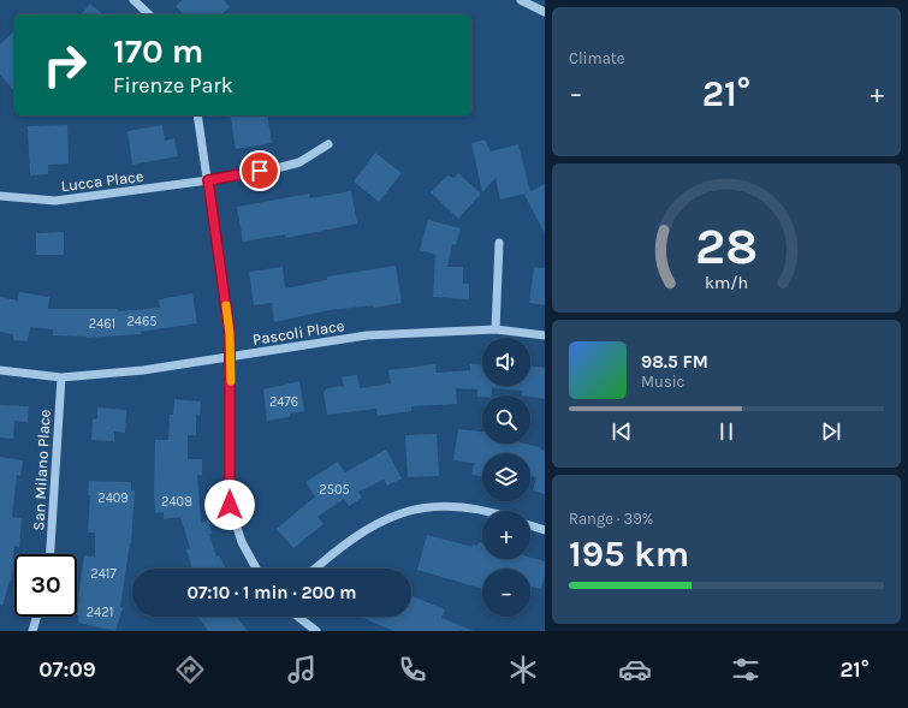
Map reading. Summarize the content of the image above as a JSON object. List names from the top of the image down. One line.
{"streets":{"street":["Lucca Place","Pascoli Place","San Milano Place"]},"crossings":[["Pascoli Place","San Milano Place"]],"house_numbers":["2465","2461","2476","2505","2409","2408","2417","2421"],"page":{"tile":["Climate",["Range · 39%","195 km"]],"turn":["170 m","Firenze Park"],"heat":["−","21°","+"],"map_buttons":["+","−"],"song":["98.5 FM","Music"],"limit":"30","trip":"07:10 · 1 min · 200 m","tabs":["07:09","21°"],"gauge":["28","km/h"]}}
